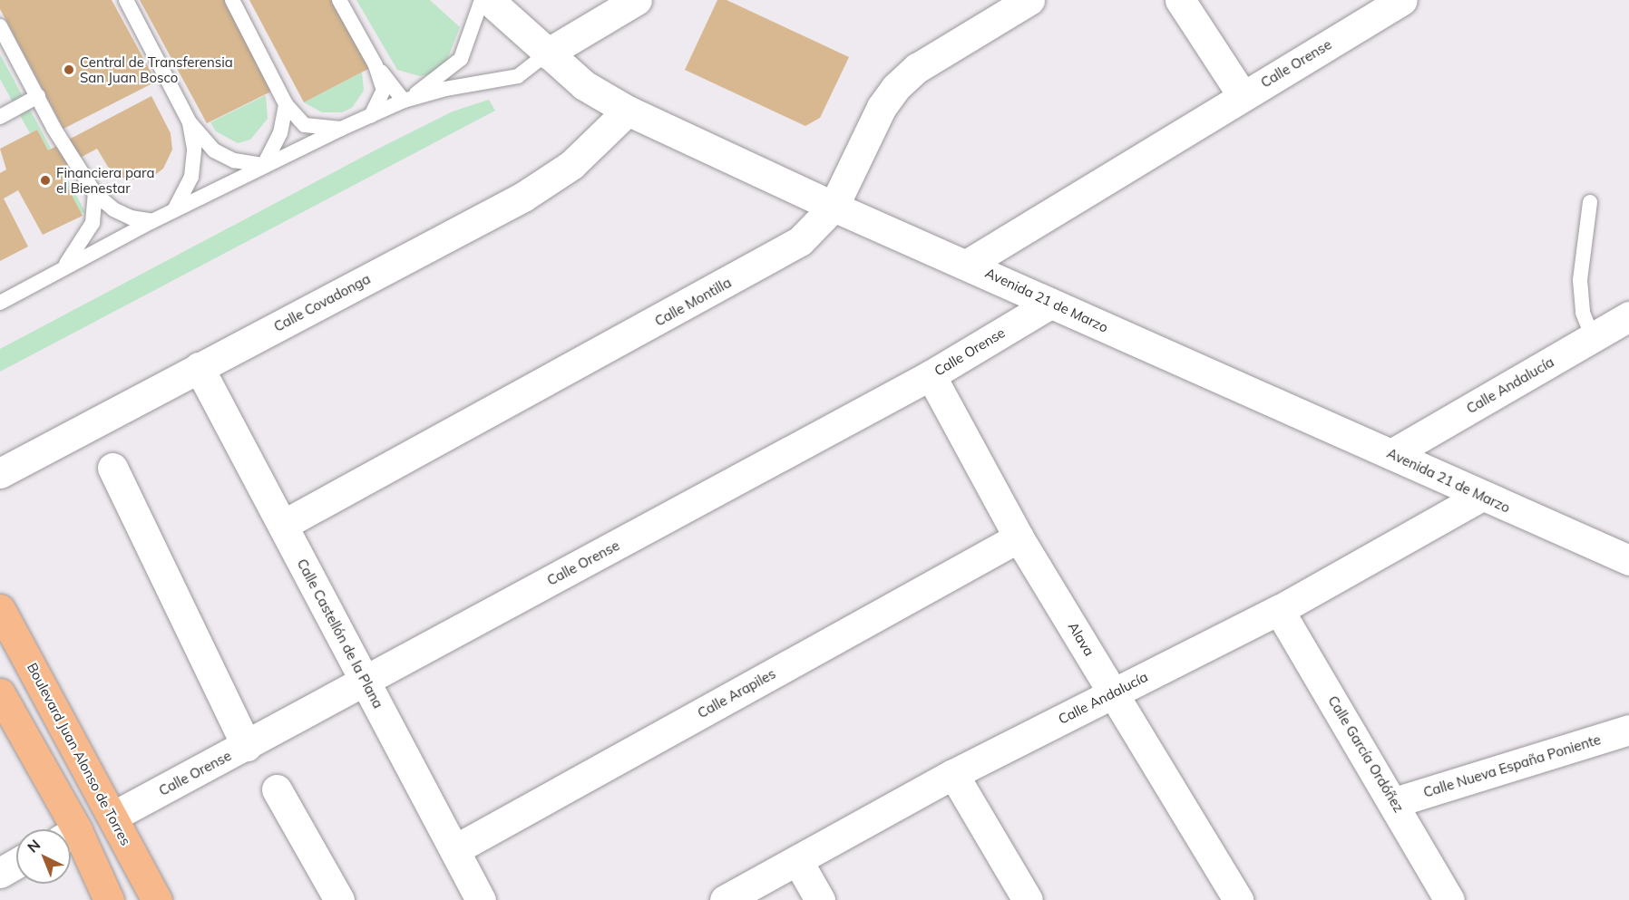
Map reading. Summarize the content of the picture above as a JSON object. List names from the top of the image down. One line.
{"streets":{"main road":["Boulevard Juan Alonso de Torres"],"street":["Calle Orense","Avenida 21 de Marzo","Calle Montilla","Calle Covadonga","Calle Andalucía","Calle Castellón de la Plana","Alava","Calle Arapiles","Calle García Ordóñez","Calle Nueva España Poniente"]},"crossings":[["Calle Orense","Avenida 21 de Marzo"],["Calle Orense","Calle Castellón de la Plana"],["Calle Orense","Alava"],["Calle Orense","Boulevard Juan Alonso de Torres"],["Avenida 21 de Marzo","Calle Montilla"],["Avenida 21 de Marzo","Calle Covadonga"],["Avenida 21 de Marzo","Calle Andalucía"],["Calle Montilla","Calle Castellón de la Plana"],["Calle Covadonga","Calle Castellón de la Plana"],["Calle Andalucía","Alava"],["Calle Andalucía","Calle García Ordóñez"],["Calle Castellón de la Plana","Calle Arapiles"],["Alava","Calle Arapiles"],["Calle García Ordóñez","Calle Nueva España Poniente"]],"places":["Central de Transferensia San Juan Bosco","Financiera para el Bienestar"],"north":"top left"}
